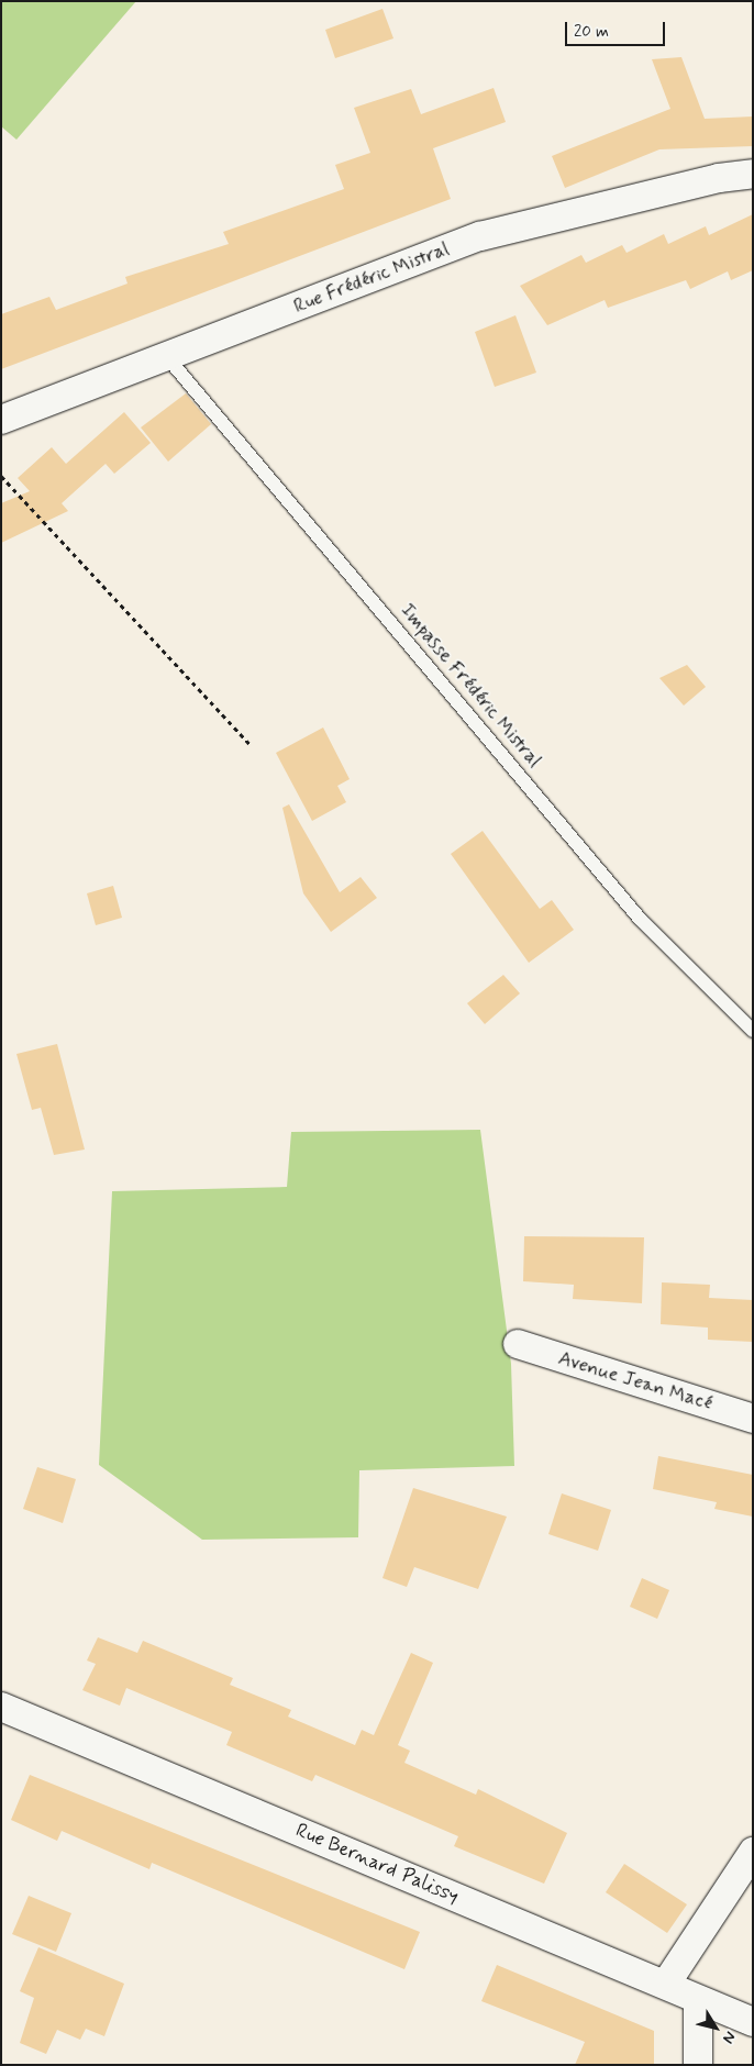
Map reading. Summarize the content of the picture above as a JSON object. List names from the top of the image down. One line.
{"streets":{"street":["Rue Frédéric Mistral","Avenue Jean Macé","Rue Bernard Palissy"],"lane":["Impasse Frédéric Mistral"]},"crossings":[["Rue Frédéric Mistral","Impasse Frédéric Mistral"]],"scale_bar":"20 m","north":"bottom right"}
